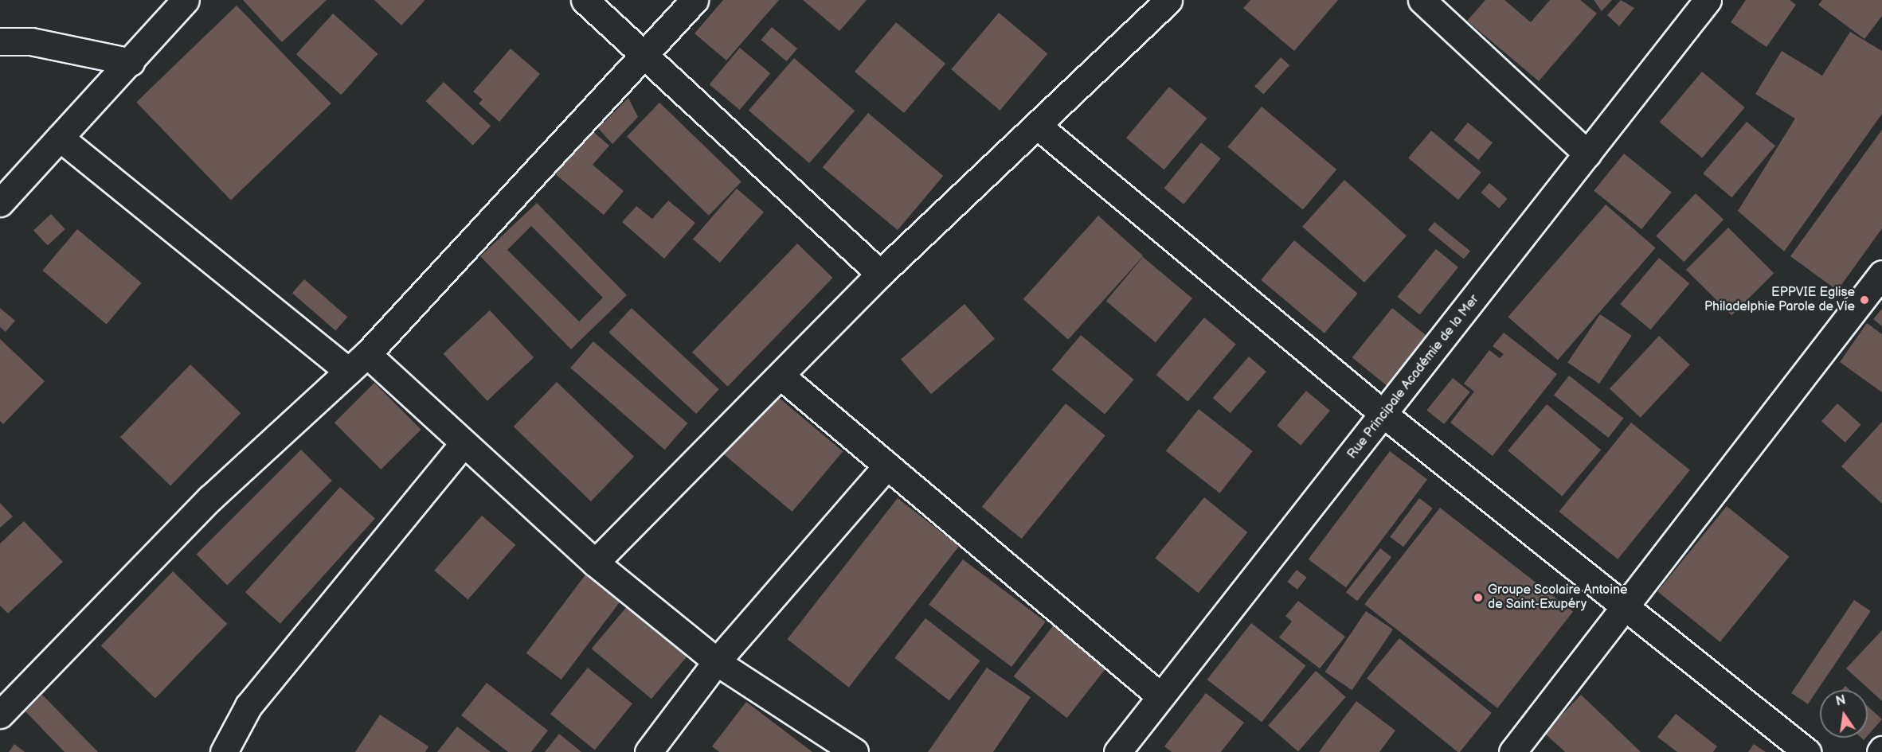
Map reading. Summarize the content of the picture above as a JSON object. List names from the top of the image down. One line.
{"streets":{"street":["Rue Principale Académie de la Mer"]},"places":["EPPVIE Eglise Philadelphie Parole de Vie","Groupe Scolaire Antoine de Saint-Exupéry"],"north":"top"}
